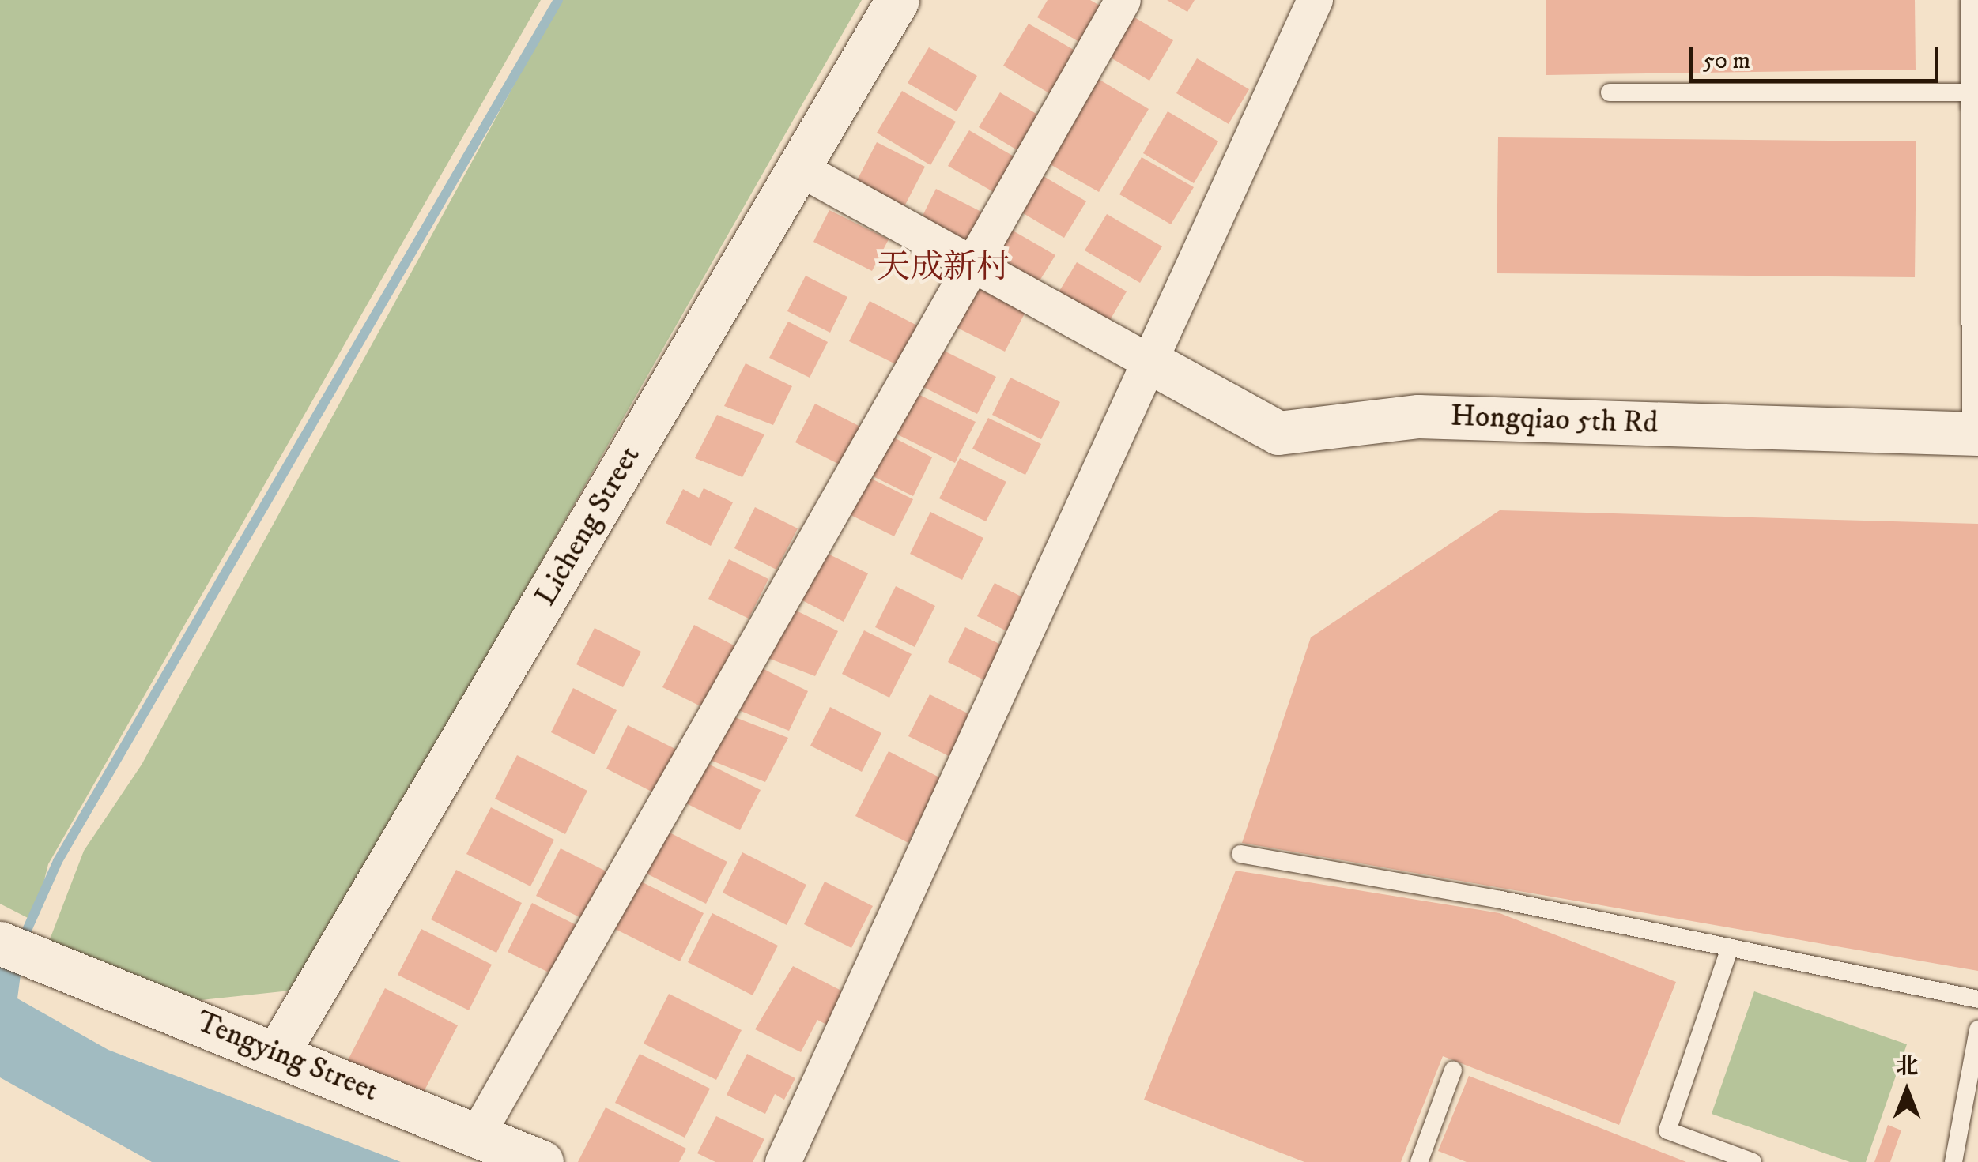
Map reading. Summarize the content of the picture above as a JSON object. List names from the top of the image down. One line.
{"streets":{"street":["Hongqiao 5th Rd","Licheng Street","Tengying Street"]},"crossings":[["Licheng Street","Tengying Street"]],"districts":["天成新村"],"scale_bar":"50 m","north":"top"}
